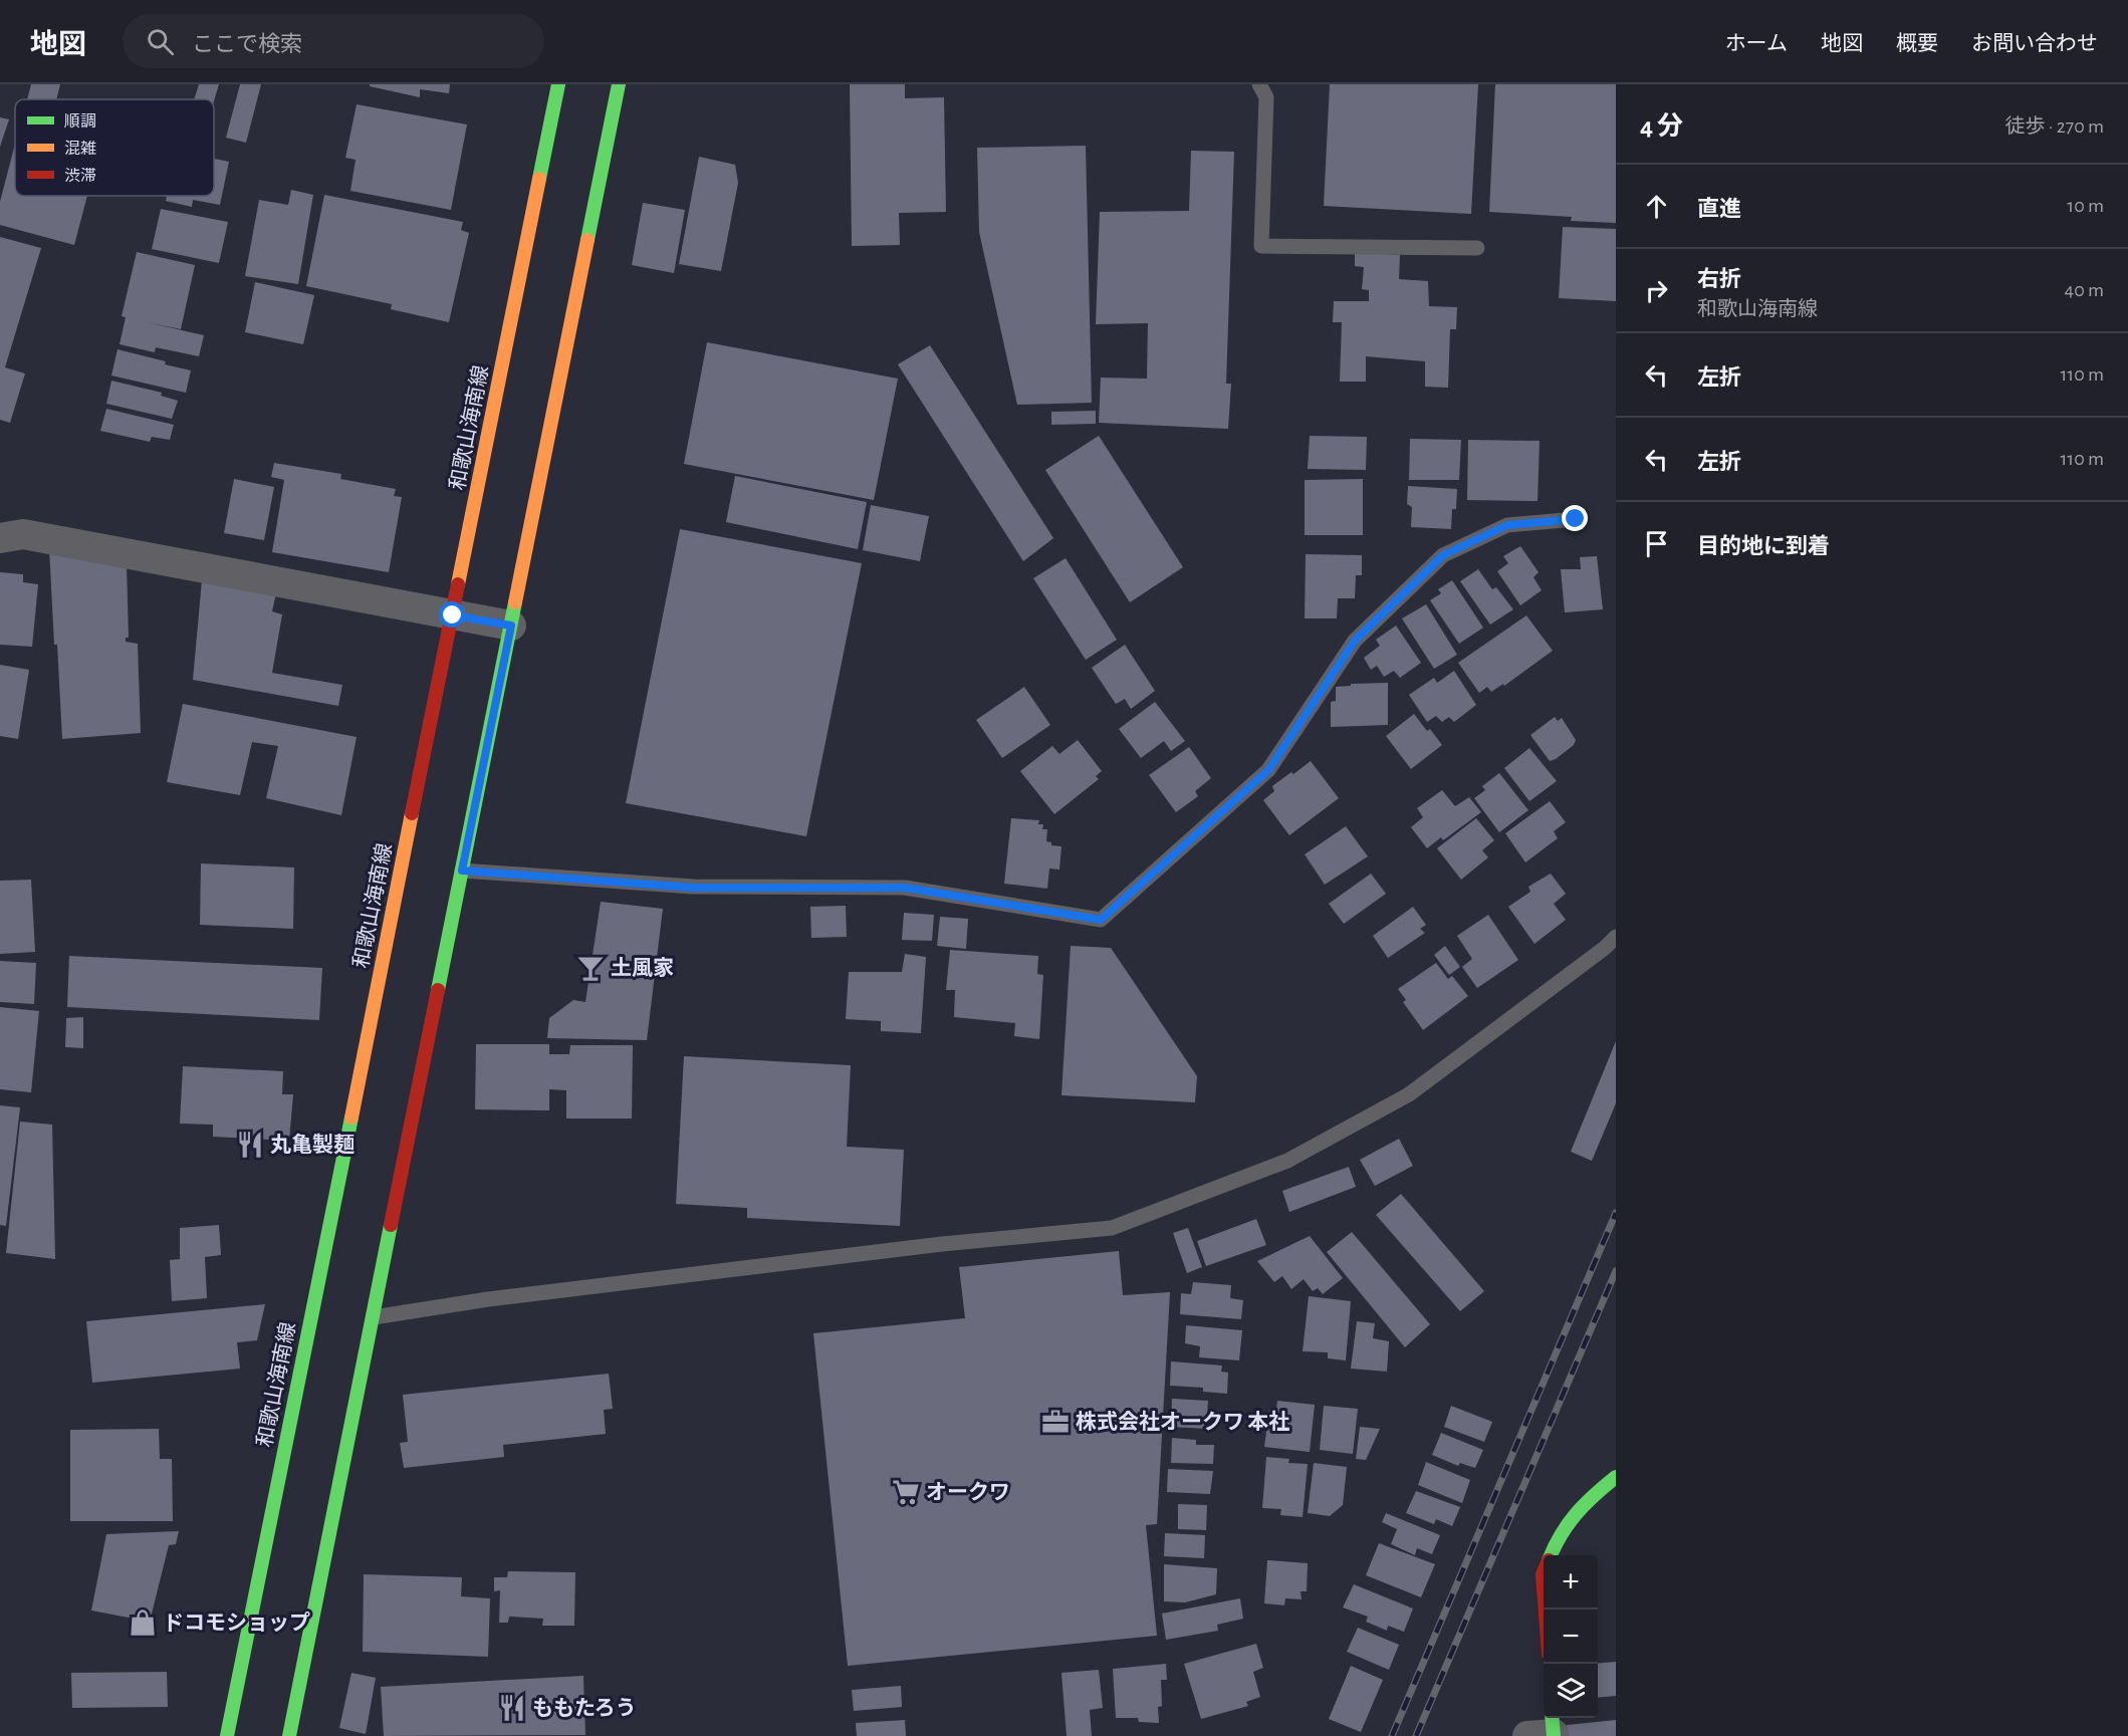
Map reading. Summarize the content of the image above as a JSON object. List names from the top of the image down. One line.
{"streets":{"main road":["和歌山海南線"]},"places":{"bar":["土風家"],"restaurant":["丸亀製麺","ももたろう"],"office":["株式会社オークワ 本社"],"supermarket":["オークワ"],"shop":["ドコモショップ"]},"legend":["順調","混雑","渋滞"],"page":{"header":"地図","search":"ここで検索","nav":["ホーム","地図","概要","お問い合わせ"],"heading":["4 分","徒歩 · 270 m"],"list":[["直進","10 m"],["右折","和歌山海南線","40 m"],["左折","110 m"],["左折","110 m"],"目的地に到着"],"map_buttons":["+","−"]}}
